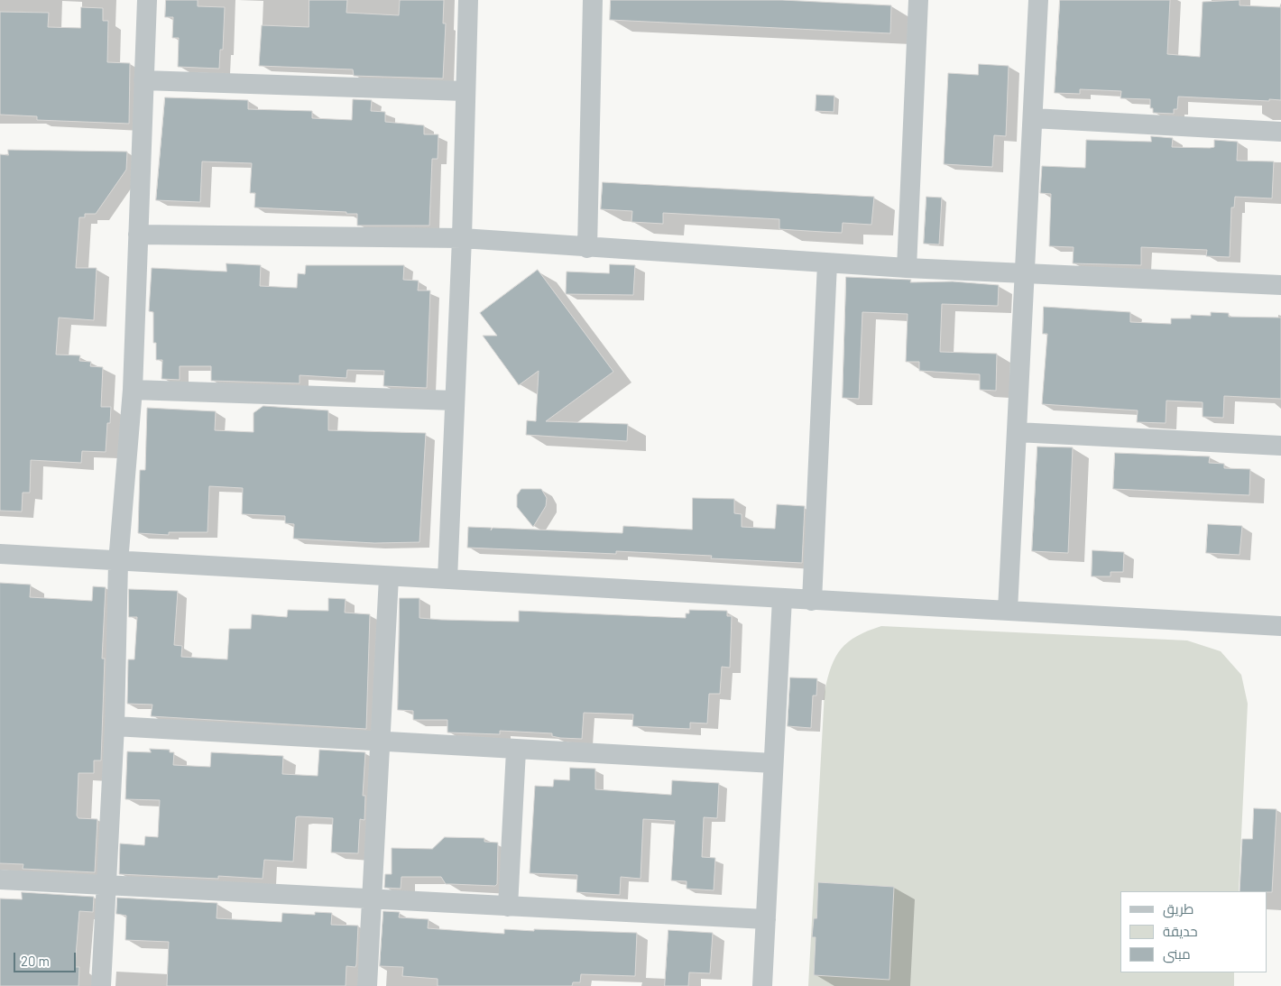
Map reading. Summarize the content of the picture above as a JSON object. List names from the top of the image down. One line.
{"legend":["طريق","حديقة","مبنى"],"scale_bar":"20 m"}
